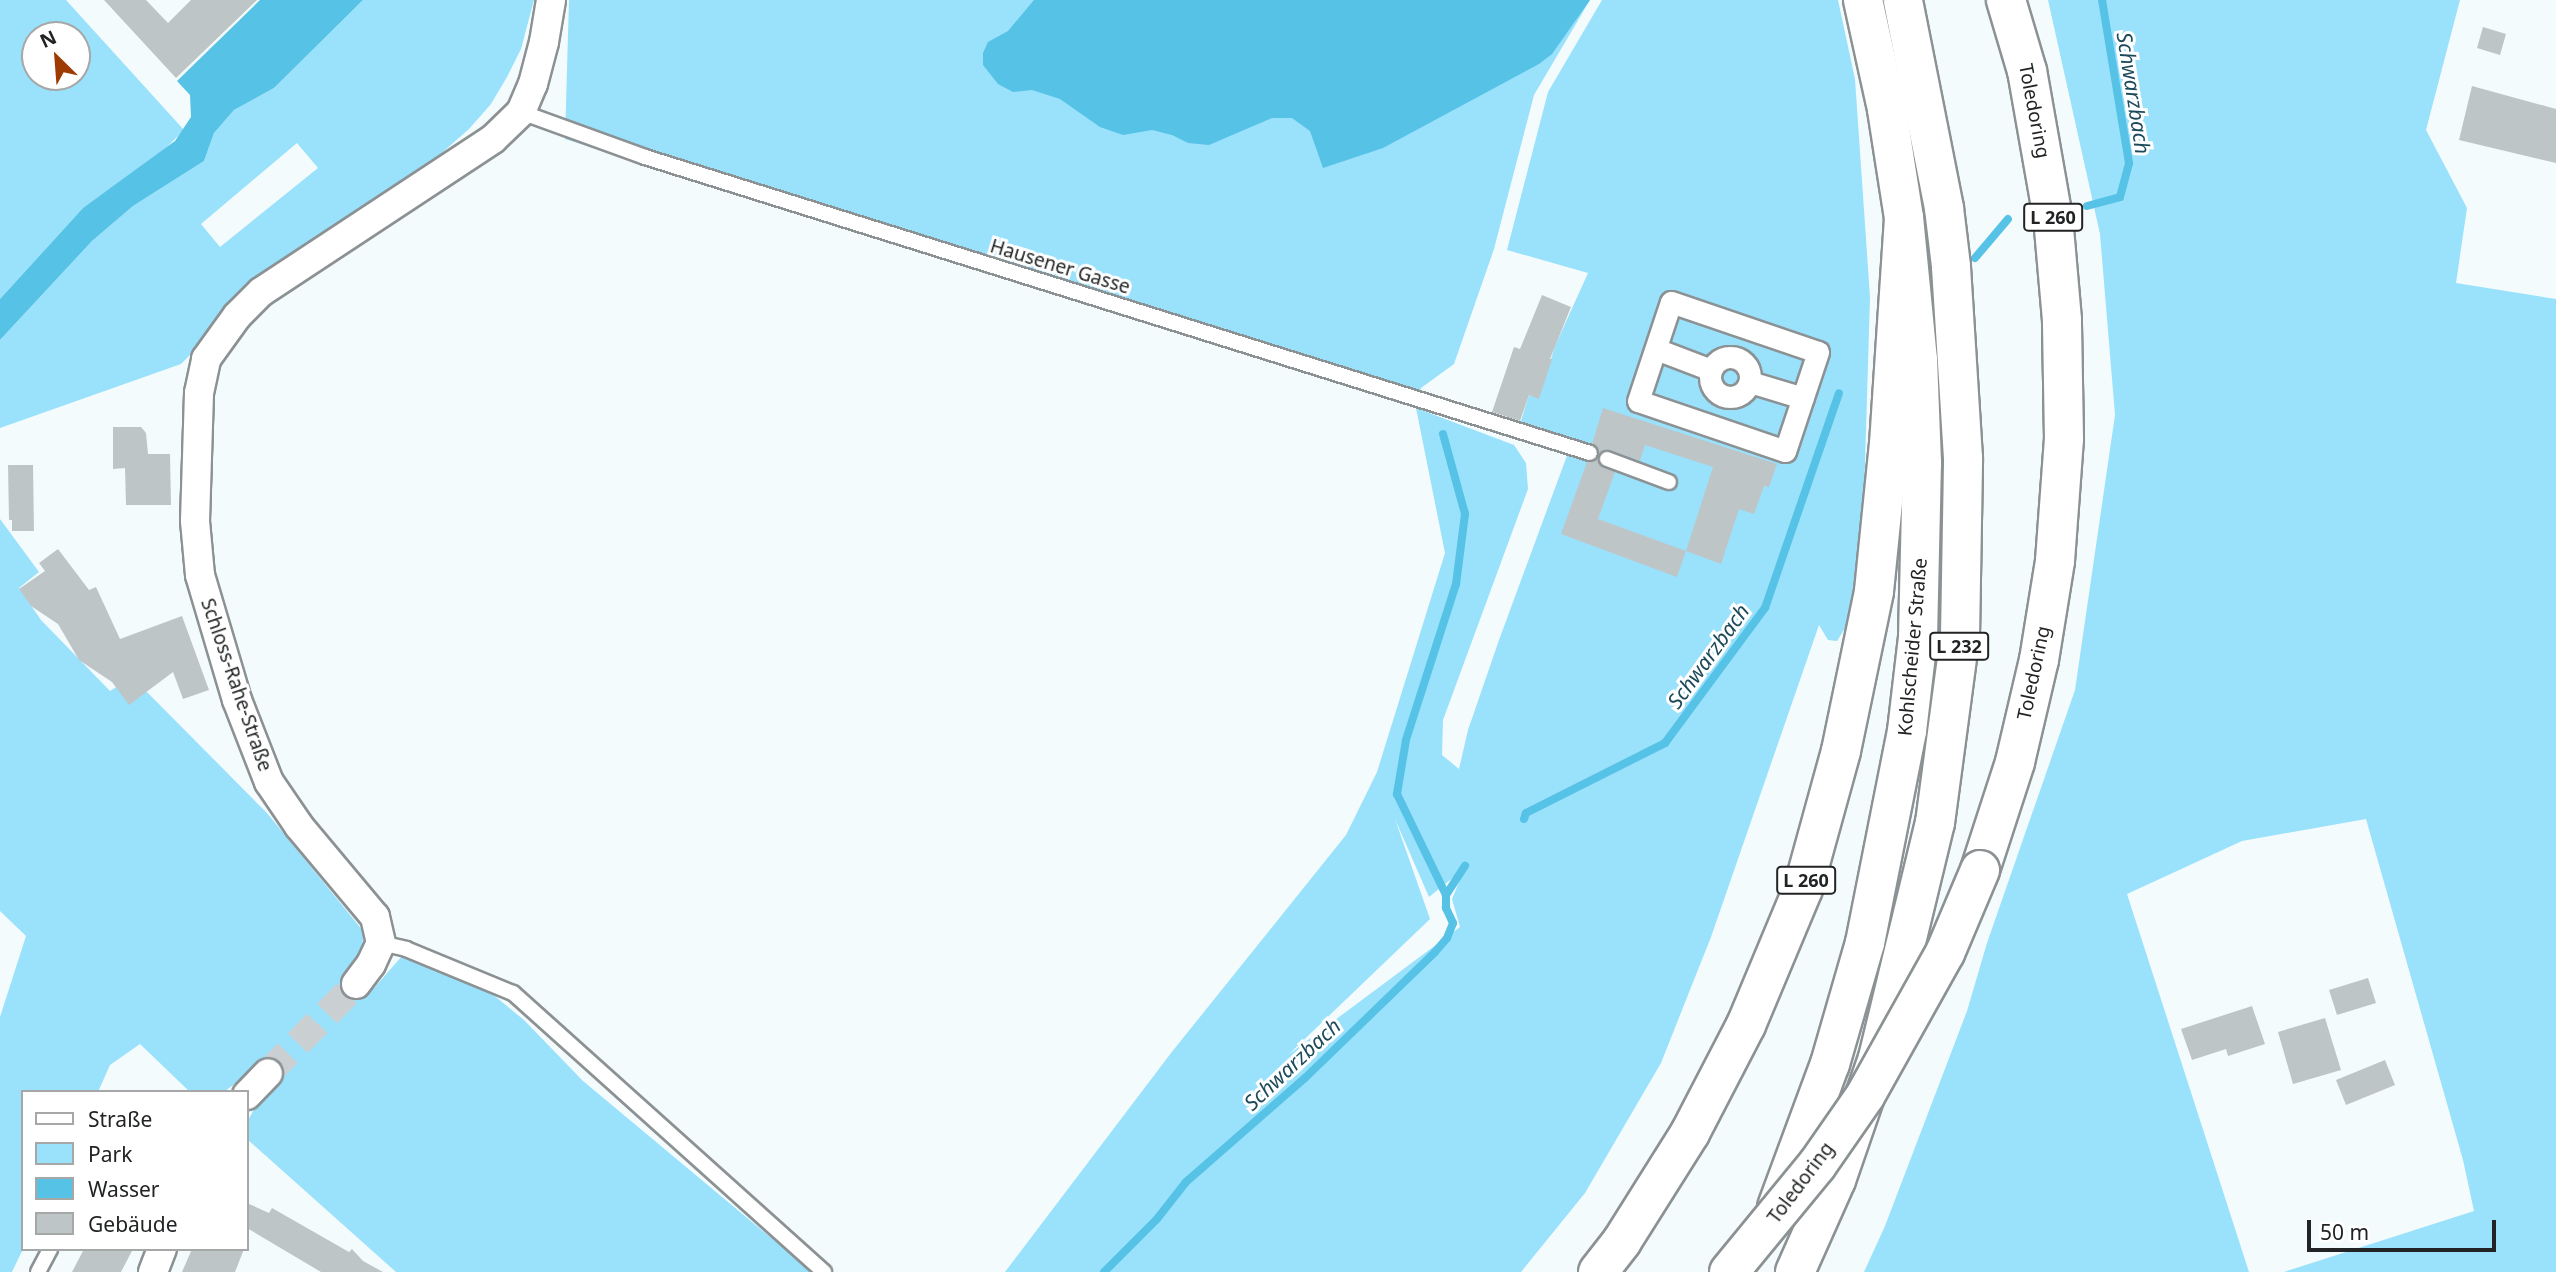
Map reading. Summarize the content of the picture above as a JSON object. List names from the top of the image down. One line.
{"streets":{"main road":["Toledoring","L 260","L 232","Kohlscheider Straße"],"street":["Schloss-Rahe-Straße"],"lane":["Hausener Gasse"]},"crossings":[["L 260","Kohlscheider Straße"],["Hausener Gasse","Schloss-Rahe-Straße"]],"water":["Schwarzbach"],"legend":["Straße","Park","Wasser","Gebäude"],"scale_bar":"50 m","north":"top left"}
